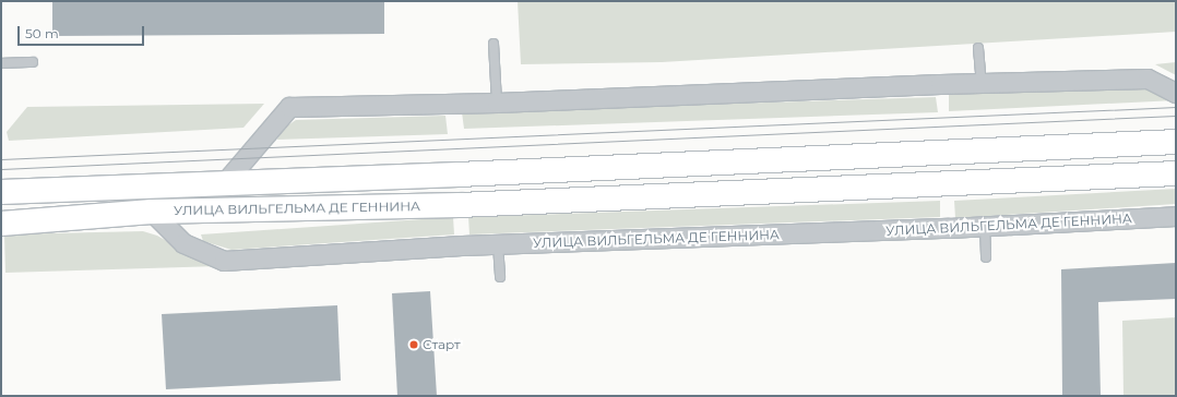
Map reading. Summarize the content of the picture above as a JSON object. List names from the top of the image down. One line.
{"streets":{"main road":["УЛИЦА ВИЛЬГЕЛЬМА ДЕ ГЕННИНА"]},"places":["Старт"],"scale_bar":"50 m"}
